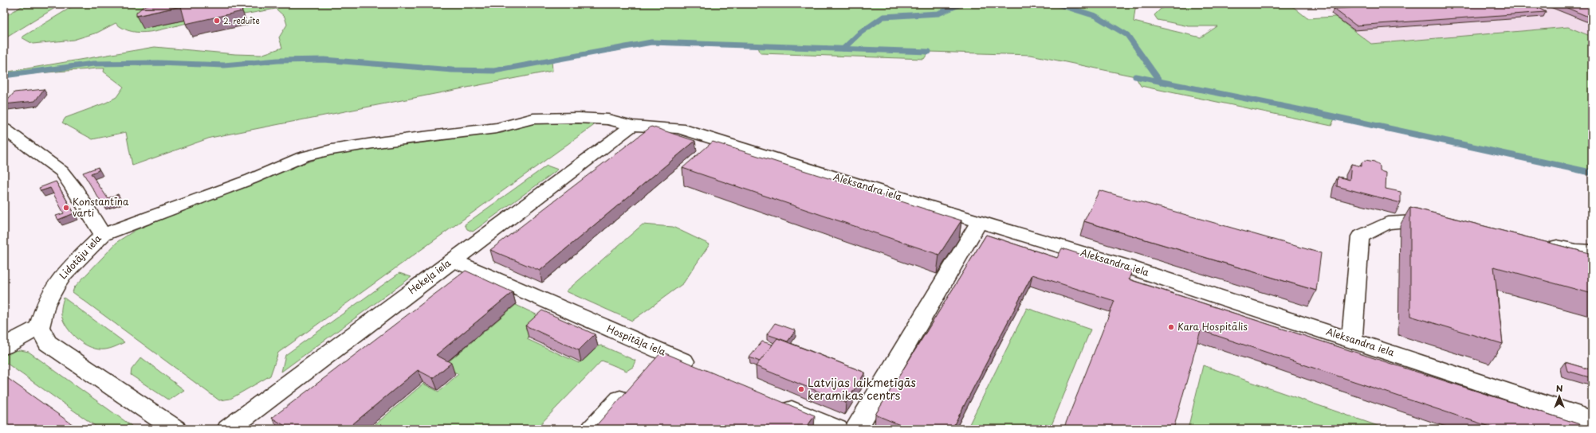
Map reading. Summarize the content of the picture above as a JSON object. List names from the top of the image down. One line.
{"streets":{"street":["Aleksandra iela","Lidotāju iela","Hekeļa iela","Hospitāļa iela"]},"crossings":[["Aleksandra iela","Lidotāju iela"],["Aleksandra iela","Hekeļa iela"],["Hekeļa iela","Hospitāļa iela"]],"places":["2. reduīte","Konstantīna vārti","Kara Hospitālis","Latvijas laikmetīgās keramikas centrs"],"north":"top"}
